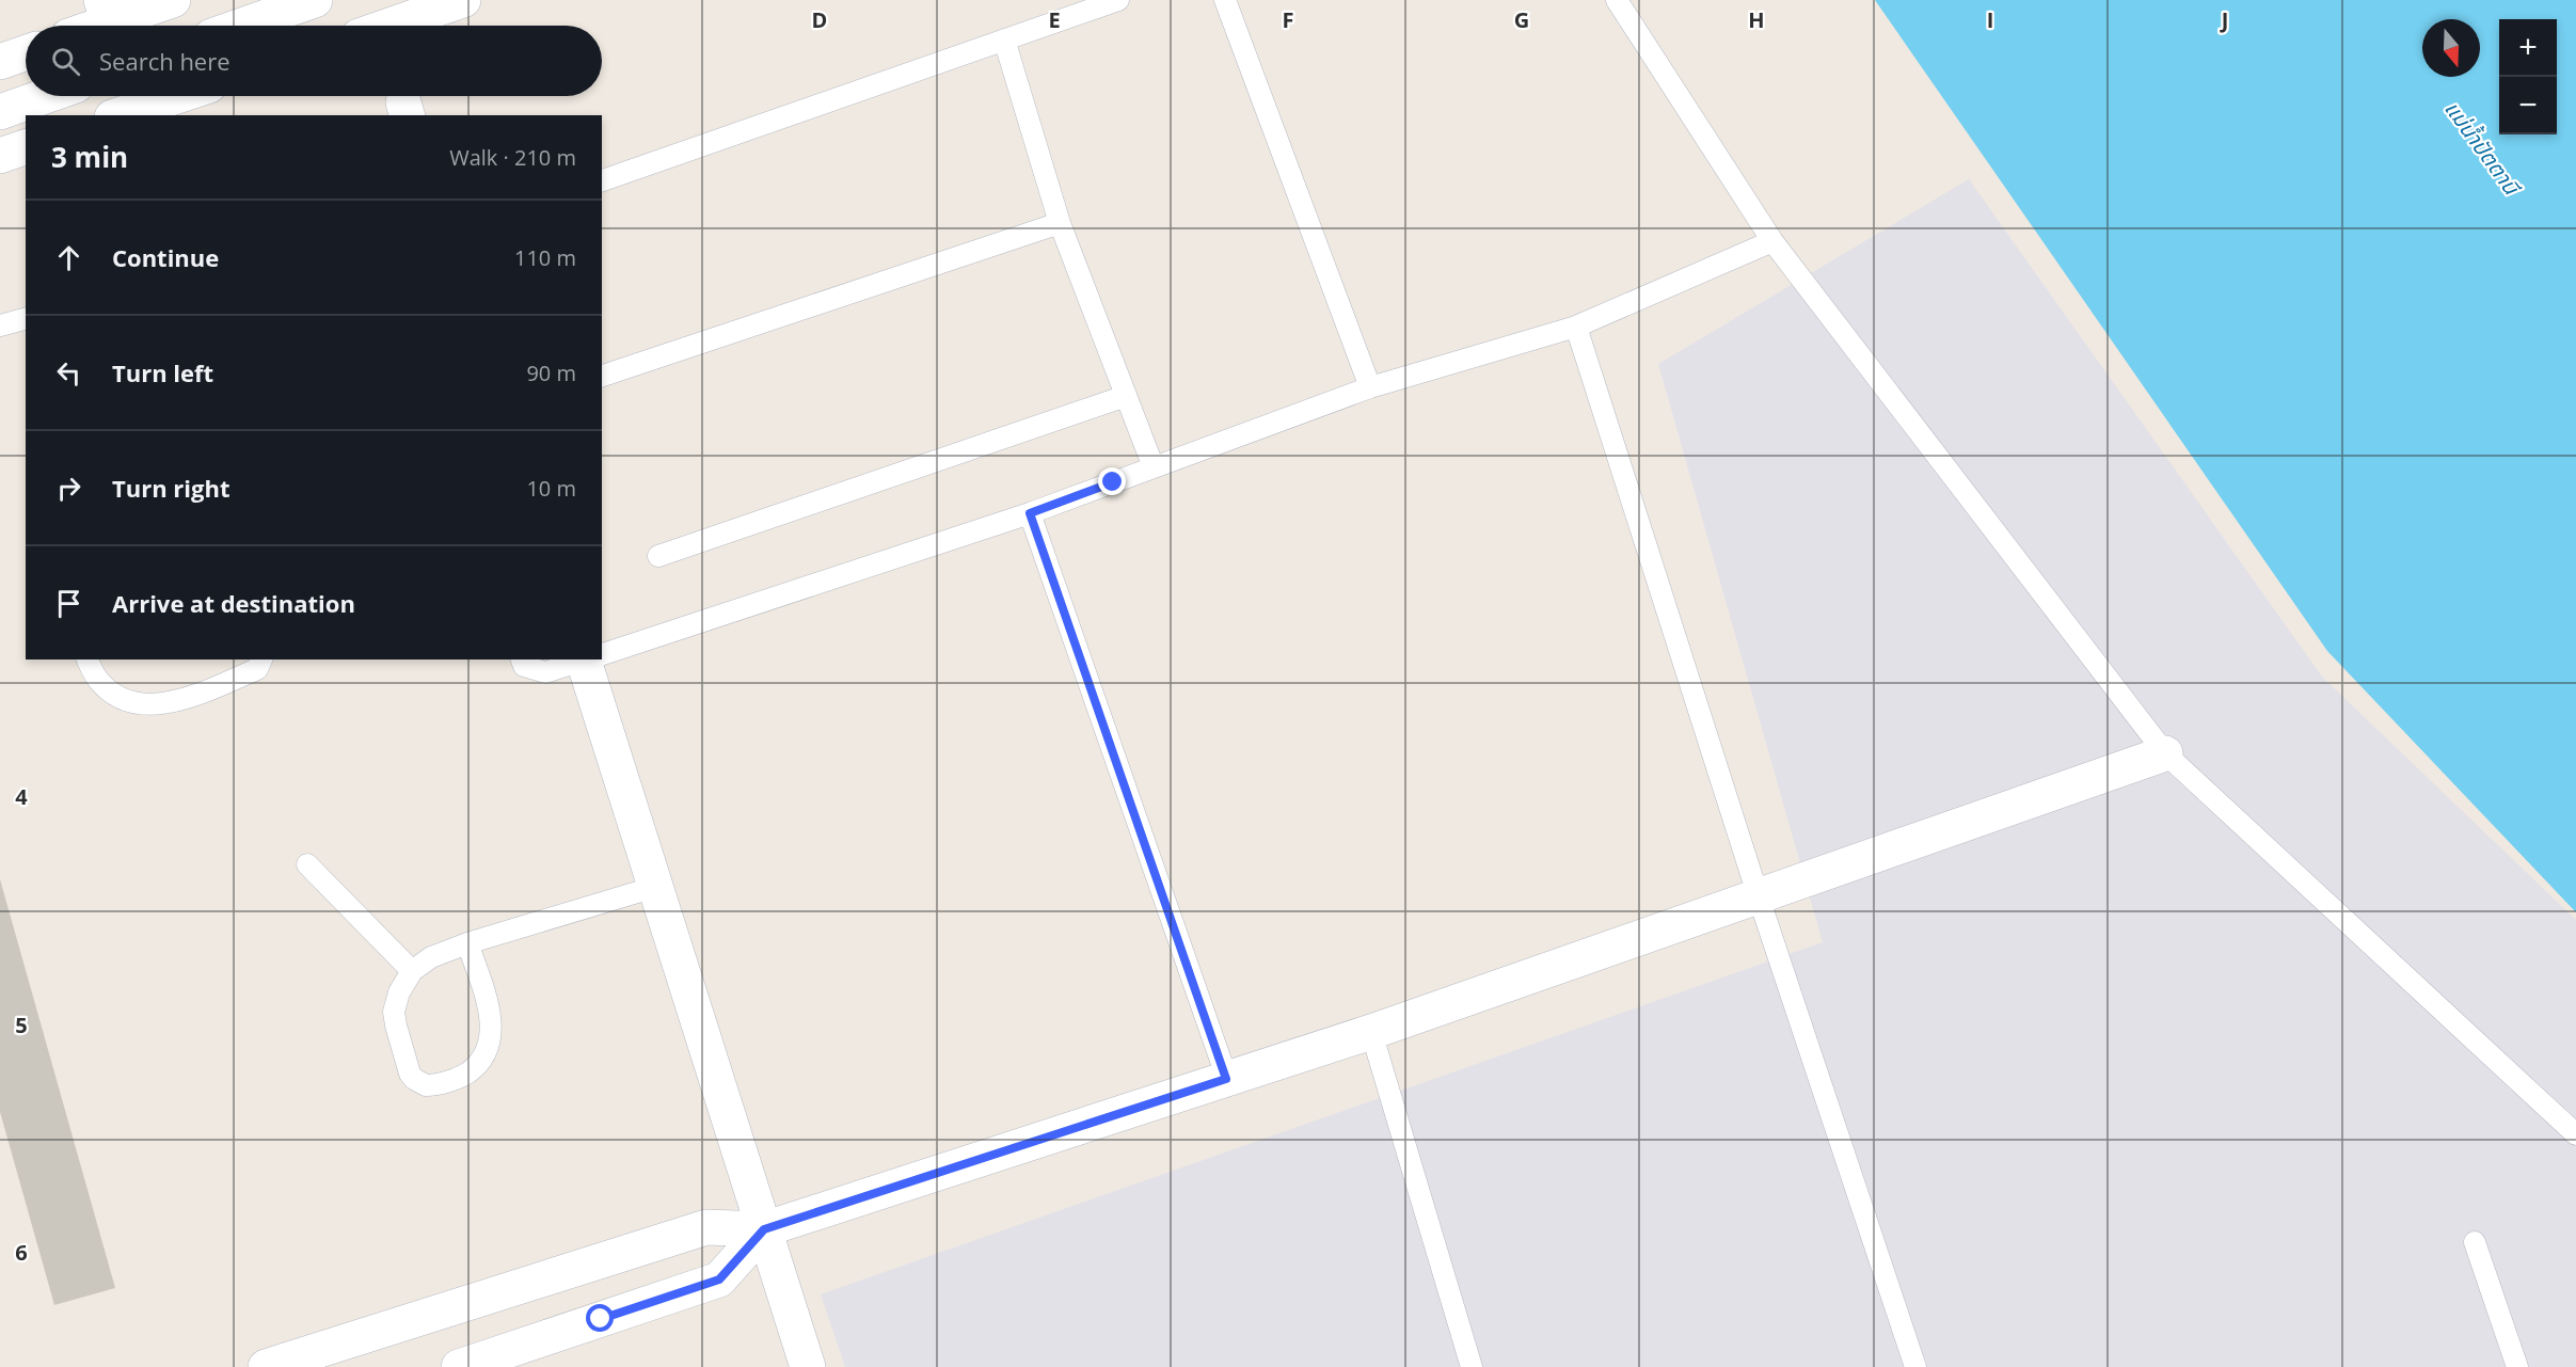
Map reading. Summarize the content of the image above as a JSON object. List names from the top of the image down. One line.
{"water":["แม่น้ำปัตตานี"],"north":"bottom","page":{"map_buttons":["+","−"],"search":"Search here","heading":["3 min","Walk · 210 m"],"list":[["Continue","110 m"],["Turn left","90 m"],["Turn right","10 m"],"Arrive at destination"]},"grid":{"columns":["D","E","F","G","H","I","J"],"rows":["4","5","6"]}}
